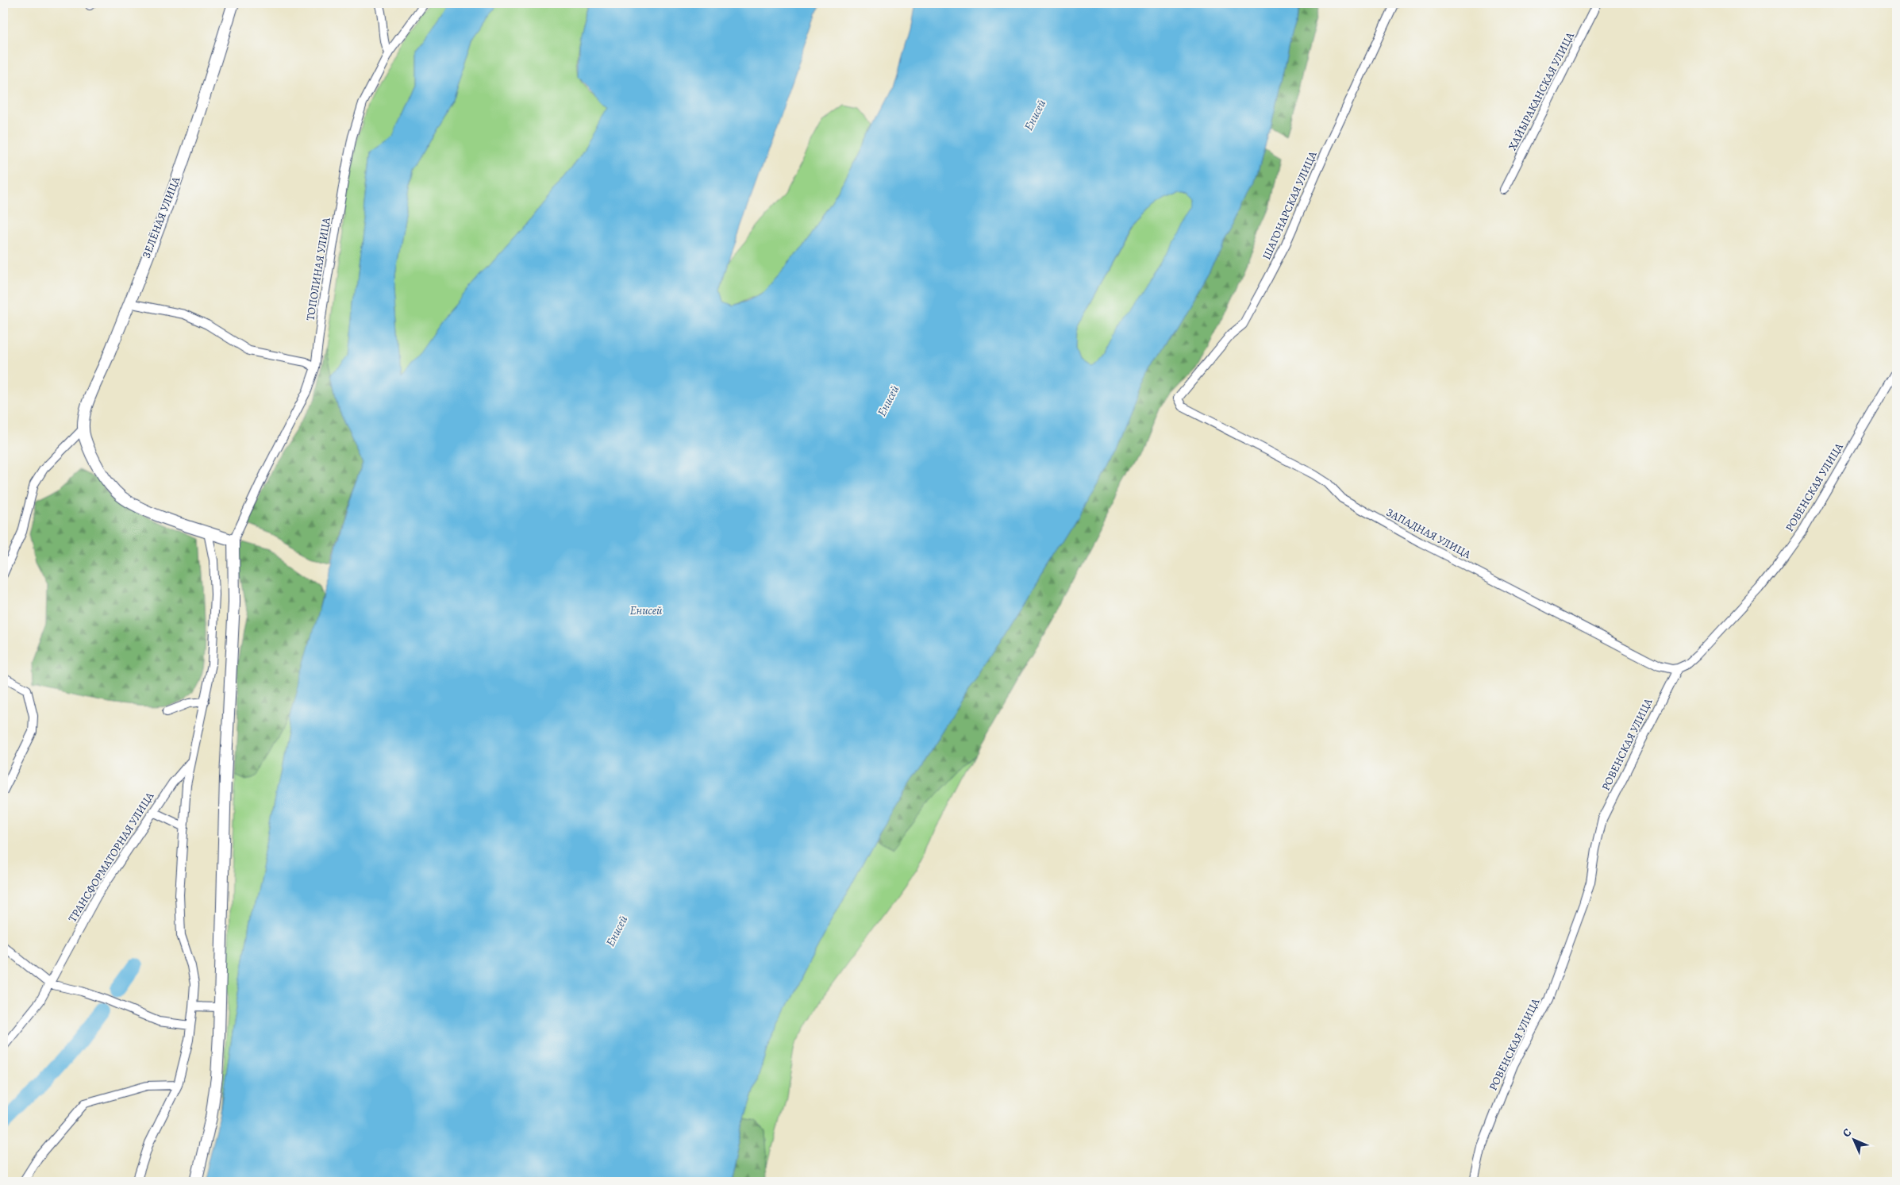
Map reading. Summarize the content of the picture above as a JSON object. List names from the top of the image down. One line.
{"streets":{"street":["ХАЙЫРАКАНСКАЯ УЛИЦА","ШАГОНАРСКАЯ УЛИЦА","ЗЕЛЁНАЯ УЛИЦА","ТОПОЛИНАЯ УЛИЦА","РОВЕНСКАЯ УЛИЦА","ЗАПАДНАЯ УЛИЦА","ТРАНСФОРМАТОРНАЯ УЛИЦА"]},"crossings":[["ШАГОНАРСКАЯ УЛИЦА","ЗАПАДНАЯ УЛИЦА"],["РОВЕНСКАЯ УЛИЦА","ЗАПАДНАЯ УЛИЦА"]],"water":["Енисей"],"north":"top left"}
